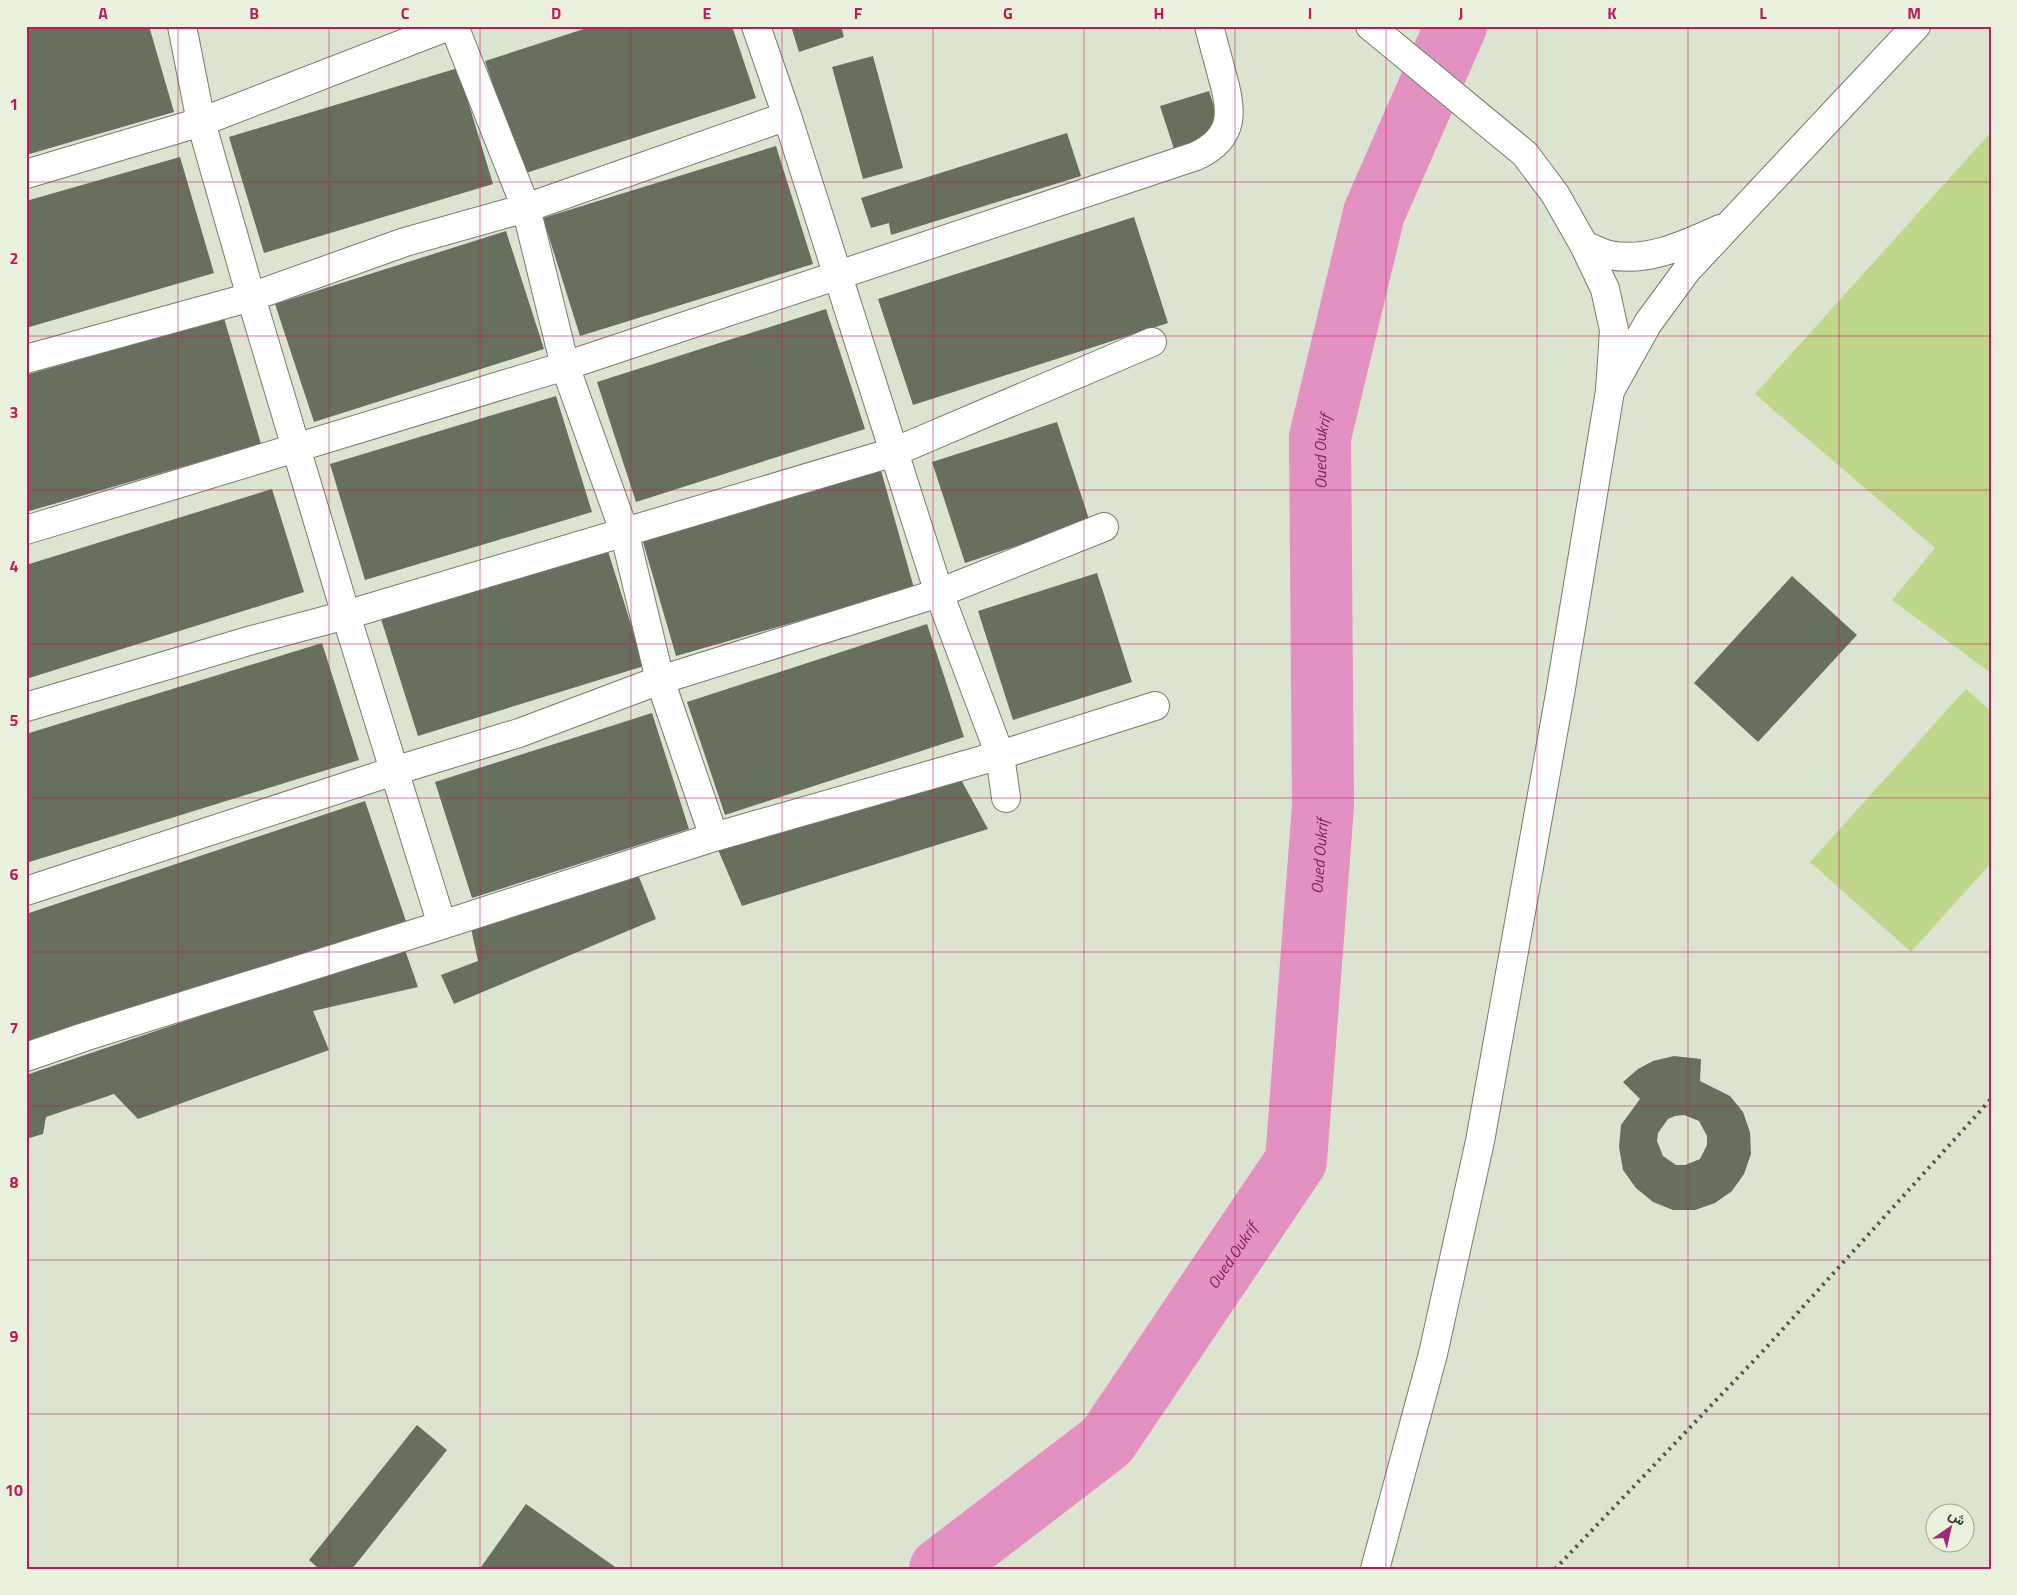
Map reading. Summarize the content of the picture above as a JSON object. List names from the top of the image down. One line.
{"water":["Oued Oukrif"],"north":"top right","grid":{"columns":["A","B","C","D","E","F","G","H","I","J","K","L","M"],"rows":["1","2","3","4","5","6","7","8","9","10"]}}
